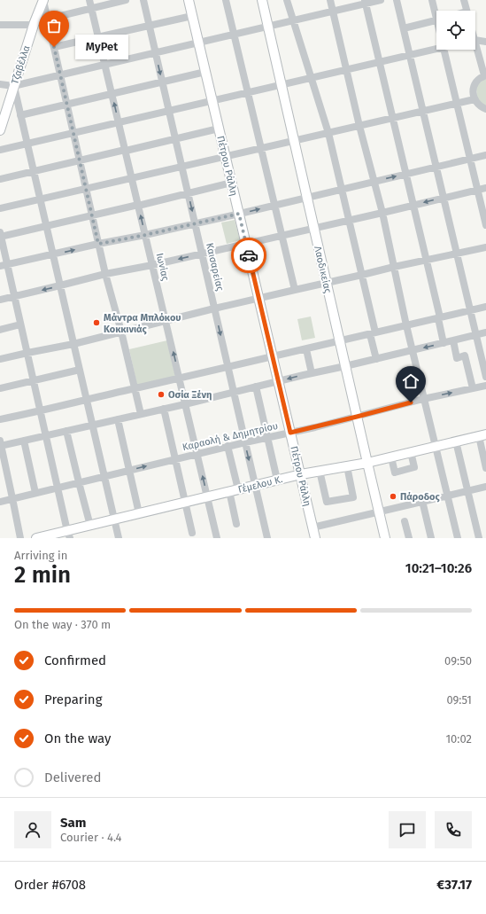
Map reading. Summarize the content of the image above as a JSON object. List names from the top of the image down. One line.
{"streets":{"main road":["Τζαβέλλα","Πέτρου Ράλλη","Λαοδικείας","Γέμελου Κ."],"street":["Ιωνίας","Καισαρείας","Καραολή & Δημητρίου"]},"crossings":[["Πέτρου Ράλλη","Καραολή & Δημητρίου"],["Πέτρου Ράλλη","Γέμελου Κ."],["Ιωνίας","Καραολή & Δημητρίου"],["Ιωνίας","Γέμελου Κ."],["Καισαρείας","Καραολή & Δημητρίου"],["Καισαρείας","Γέμελου Κ."],["Λαοδικείας","Καραολή & Δημητρίου"],["Λαοδικείας","Γέμελου Κ."]],"places":["MyPet","Μάντρα Μπλόκου Κοκκινιάς","Οσία Ξένη","Πάροδος"],"page":{"bubble":"MyPet","heading":["2 min","Arriving in","10:21–10:26"],"panel":["Sam","Courier · 4.4","Order #6708","€37.17"],"bar":"On the way · 370 m","list":[["Confirmed","09:50"],["Preparing","09:51"],["On the way","10:02"],"Delivered"]}}
